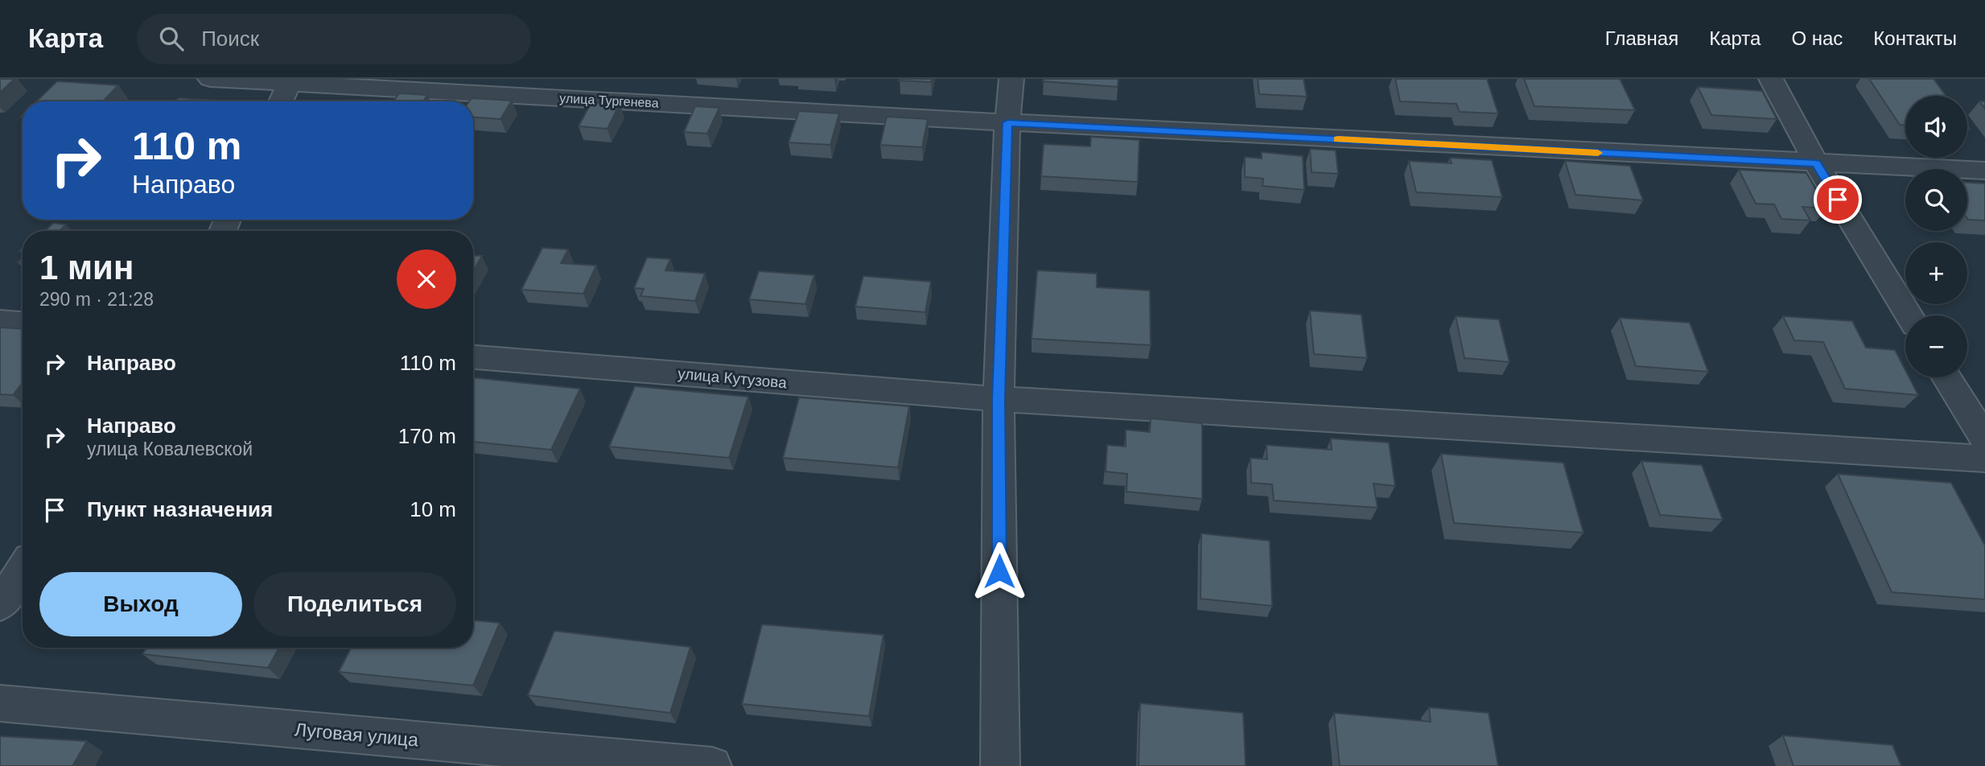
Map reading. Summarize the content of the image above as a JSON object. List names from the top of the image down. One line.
{"streets":{"street":["улица Тургенева","улица Кутузова","Луговая улица"]},"page":{"header":"Карта","search":"Поиск","nav":["Главная","Карта","О нас","Контакты"],"map_buttons":["+","−"],"turn":["110 m","Направо"],"heading":["1 мин","290 m · 21:28"],"list":[{"name":"Направо","value":"110 m"},{"name":"Направо","note":"улица Ковалевской","value":"170 m"},{"name":"Пункт назначения","value":"10 m"}],"buttons":["Выход","Поделиться"]}}
